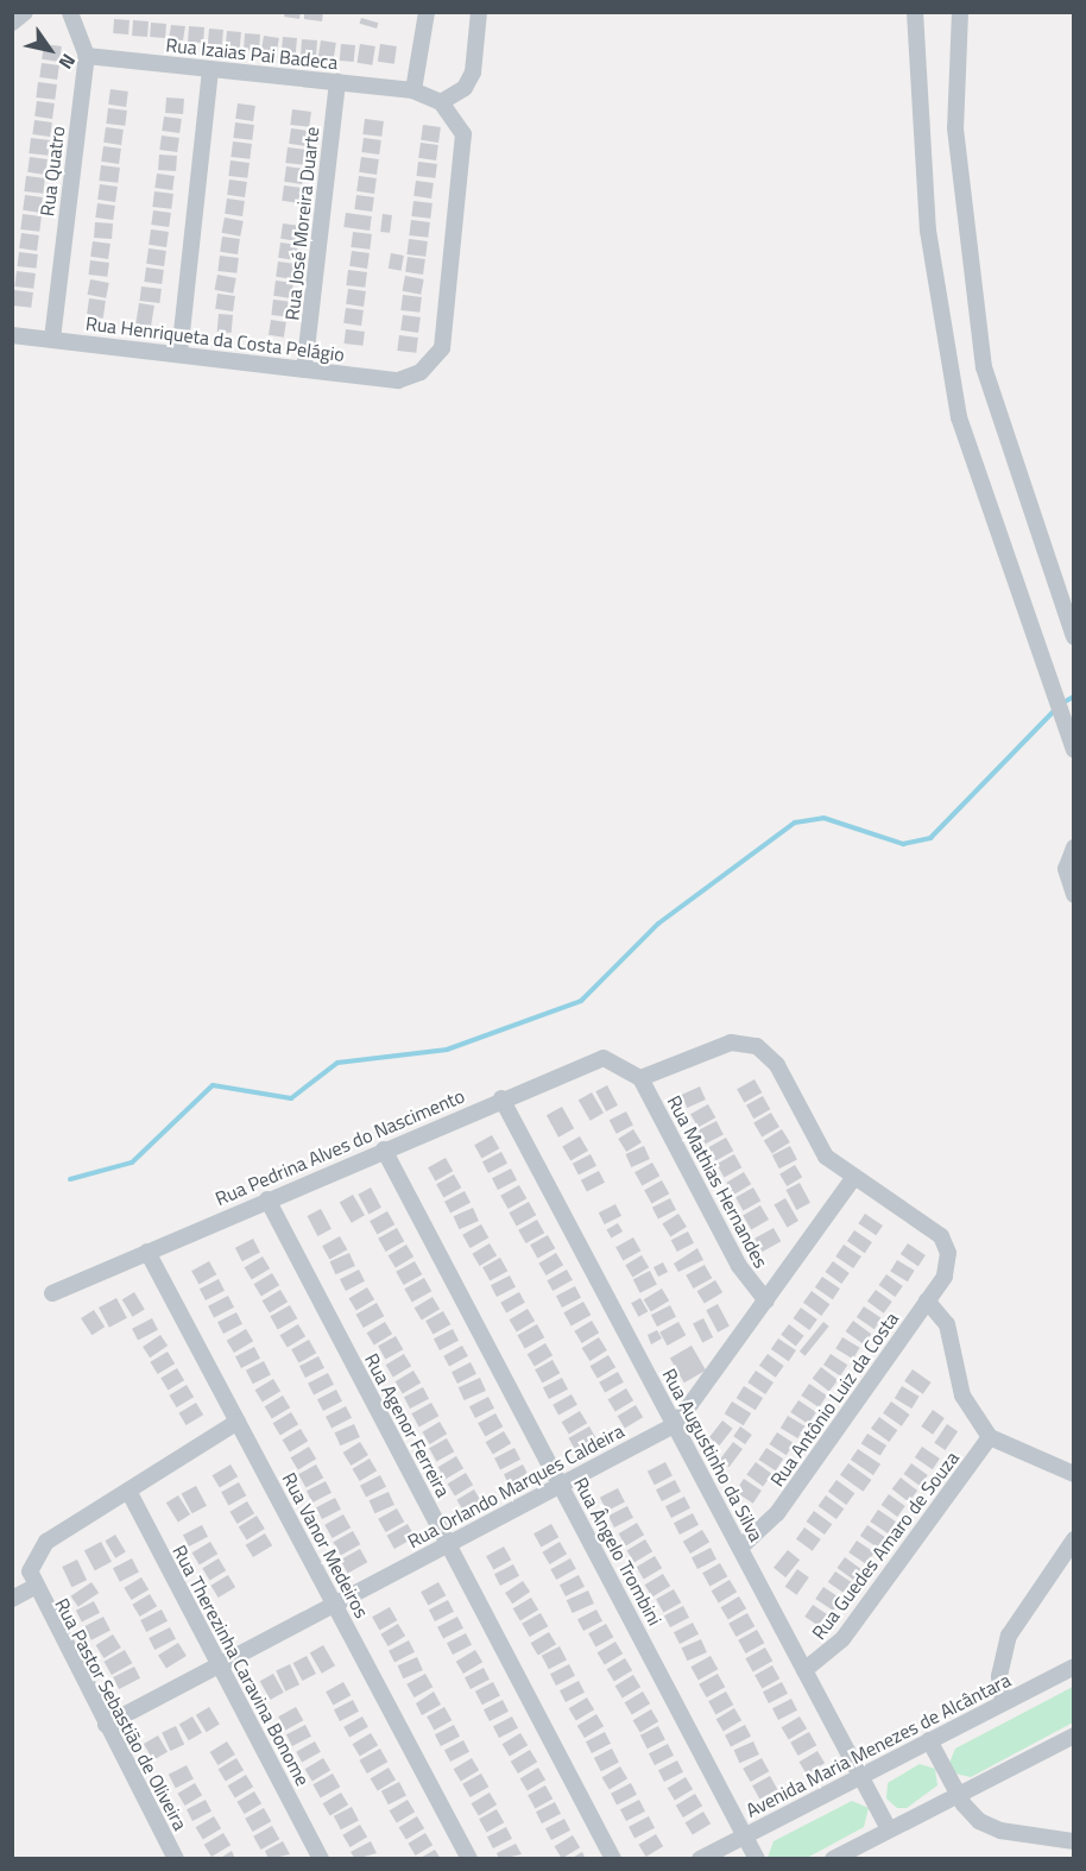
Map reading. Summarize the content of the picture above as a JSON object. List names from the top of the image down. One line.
{"streets":{"street":["Rua Izaias Pai Badeca","Rua Quatro","Rua José Moreira Duarte","Rua Henriqueta da Costa Pelágio","Rua Pedrina Alves do Nascimento","Rua Mathias Hernandes","Rua Antônio Luiz da Costa","Rua Agenor Ferreira","Rua Augustinho da Silva","Rua Orlando Marques Caldeira","Rua Vanor Medeiros","Rua Guedes Amaro de Souza","Rua Ângelo Trombini","Rua Therezinha Caravina Bonome","Rua Pastor Sebastião de Oliveira","Avenida Maria Menezes de Alcântara"]},"crossings":[["Rua Izaias Pai Badeca","Rua Quatro"],["Rua Izaias Pai Badeca","Rua José Moreira Duarte"],["Rua Izaias Pai Badeca","Rua Henriqueta da Costa Pelágio"],["Rua Quatro","Rua Henriqueta da Costa Pelágio"],["Rua José Moreira Duarte","Rua Henriqueta da Costa Pelágio"],["Rua Pedrina Alves do Nascimento","Rua Mathias Hernandes"],["Rua Pedrina Alves do Nascimento","Rua Agenor Ferreira"],["Rua Pedrina Alves do Nascimento","Rua Augustinho da Silva"],["Rua Pedrina Alves do Nascimento","Rua Vanor Medeiros"],["Rua Pedrina Alves do Nascimento","Rua Ângelo Trombini"],["Rua Mathias Hernandes","Rua Orlando Marques Caldeira"],["Rua Antônio Luiz da Costa","Rua Augustinho da Silva"],["Rua Antônio Luiz da Costa","Rua Orlando Marques Caldeira"],["Rua Agenor Ferreira","Rua Orlando Marques Caldeira"],["Rua Augustinho da Silva","Rua Orlando Marques Caldeira"],["Rua Augustinho da Silva","Rua Guedes Amaro de Souza"],["Rua Augustinho da Silva","Avenida Maria Menezes de Alcântara"],["Rua Orlando Marques Caldeira","Rua Vanor Medeiros"],["Rua Orlando Marques Caldeira","Rua Ângelo Trombini"],["Rua Orlando Marques Caldeira","Rua Therezinha Caravina Bonome"],["Rua Orlando Marques Caldeira","Rua Pastor Sebastião de Oliveira"],["Rua Ângelo Trombini","Avenida Maria Menezes de Alcântara"]],"north":"bottom right"}
